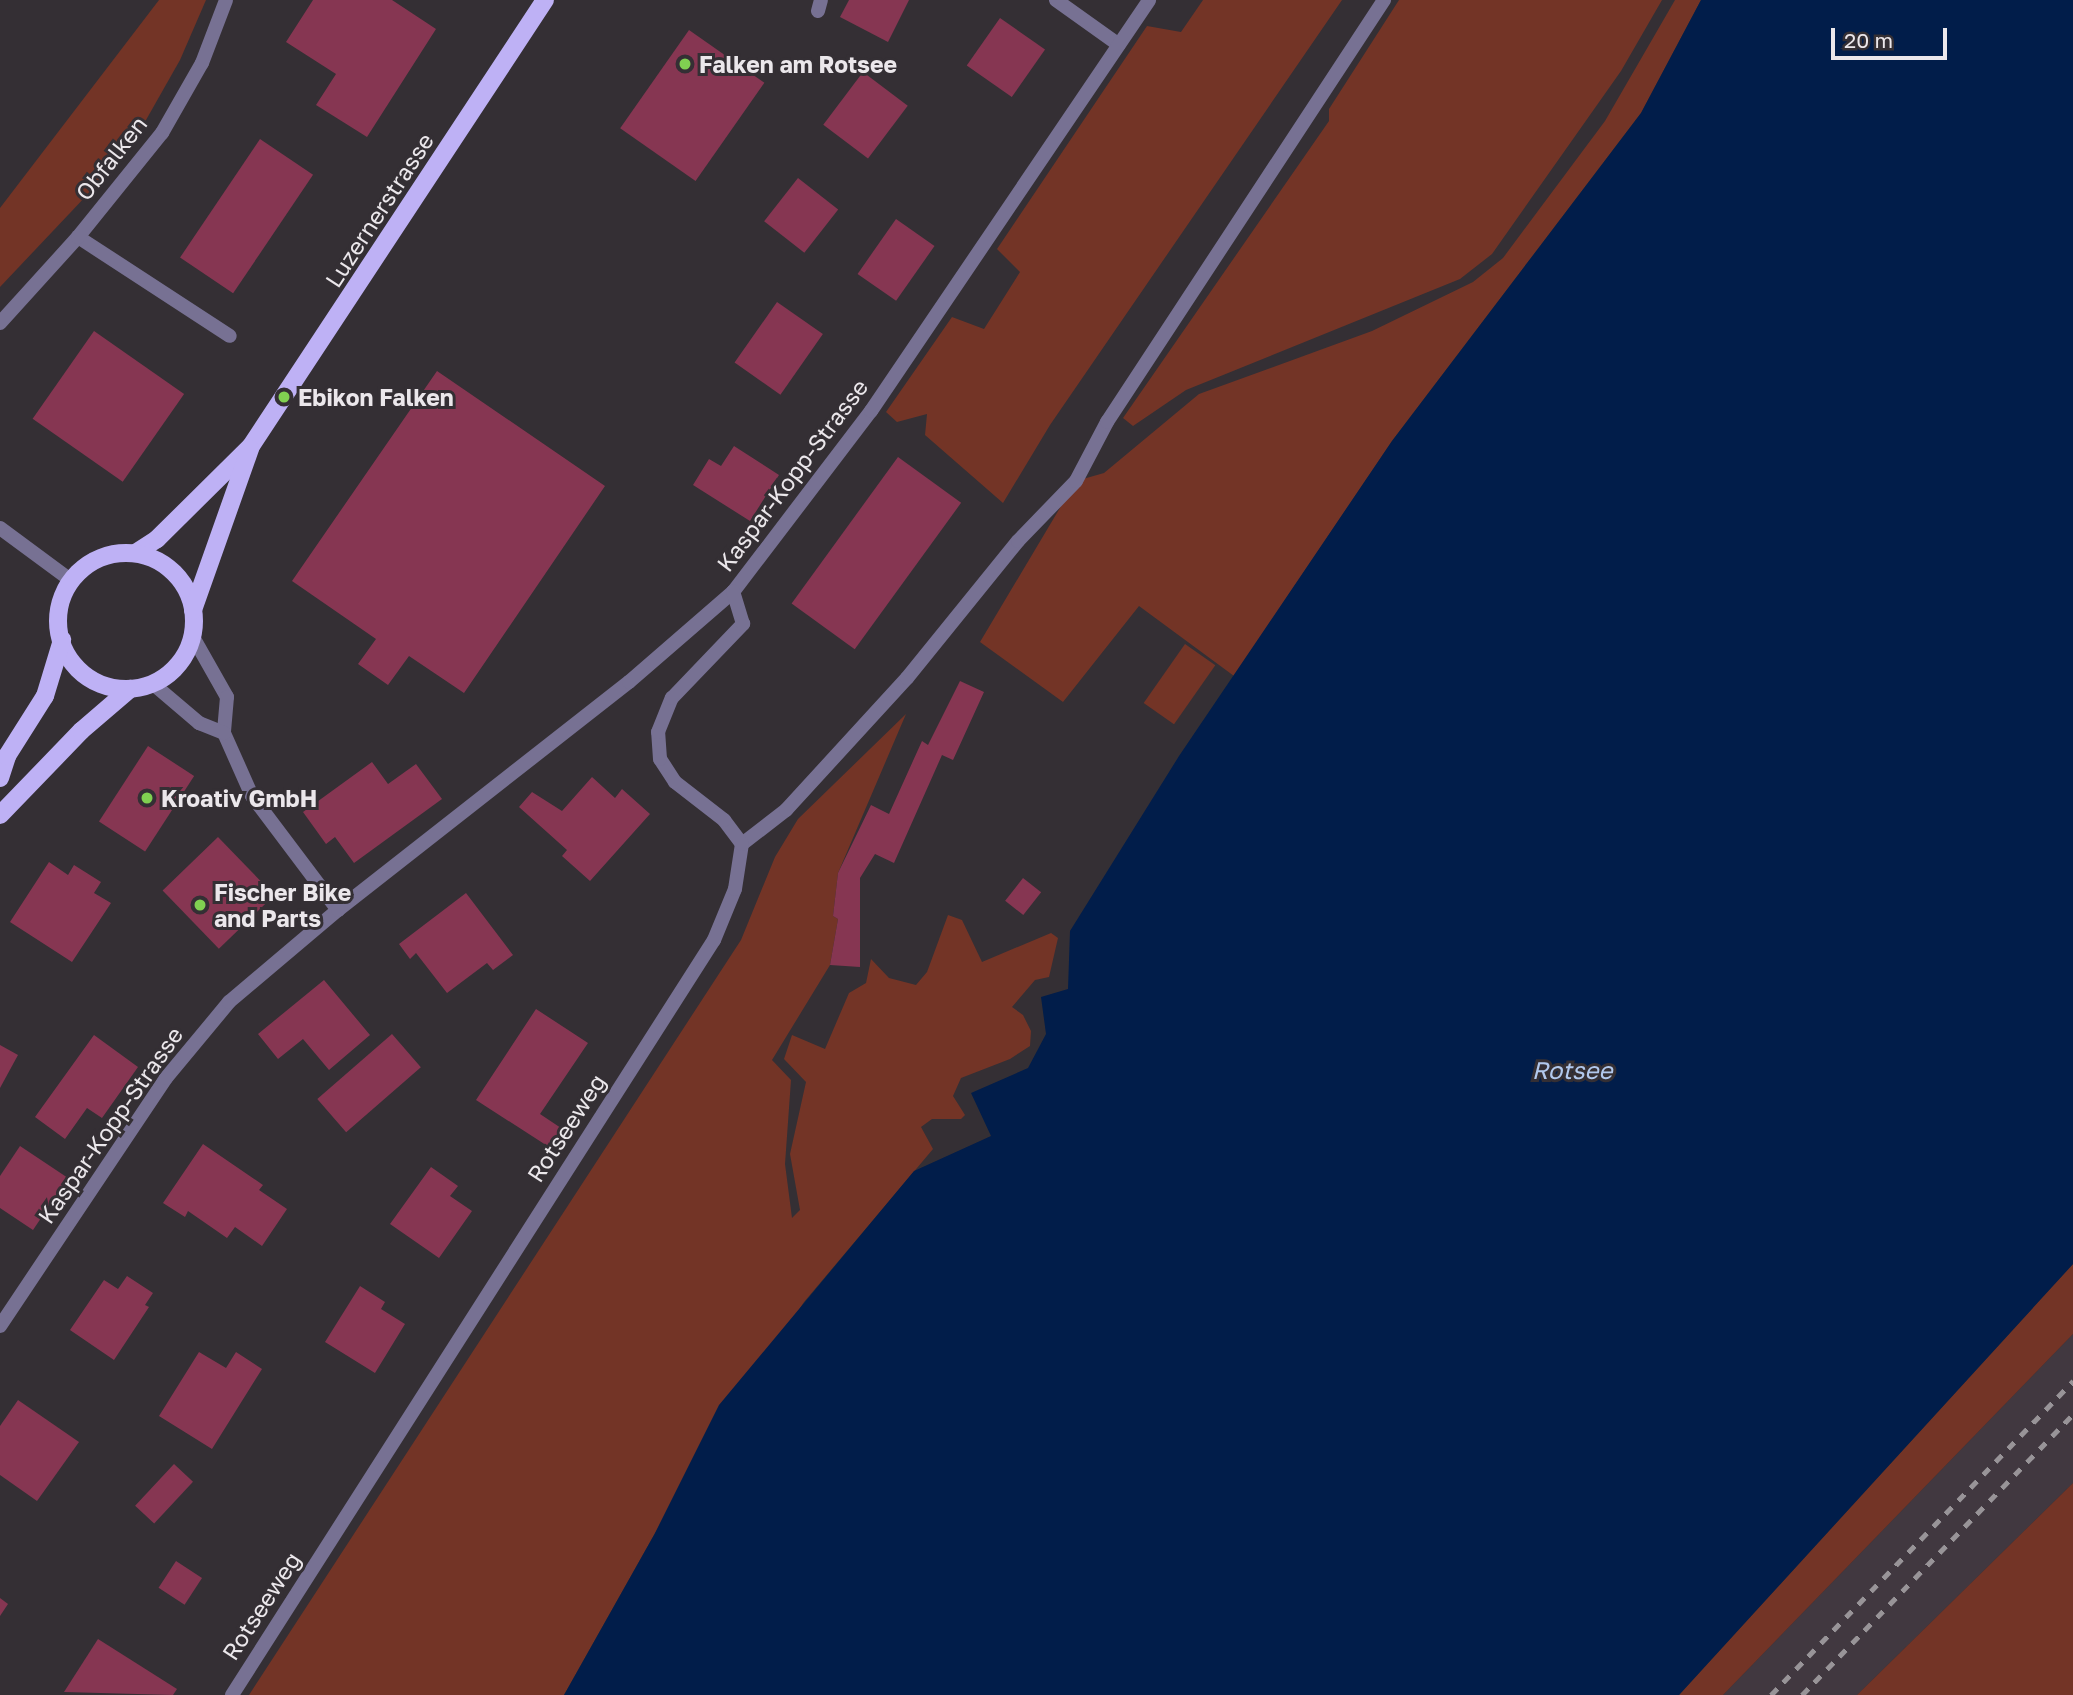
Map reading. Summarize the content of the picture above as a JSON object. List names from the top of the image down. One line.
{"streets":{"main road":["Luzernerstrasse"],"street":["Obfalken","Kaspar-Kopp-Strasse","Rotseeweg"]},"water":["Rotsee"],"places":["Falken am Rotsee","Ebikon Falken","Kroativ GmbH","Fischer Bike and Parts"],"scale_bar":"20 m"}
